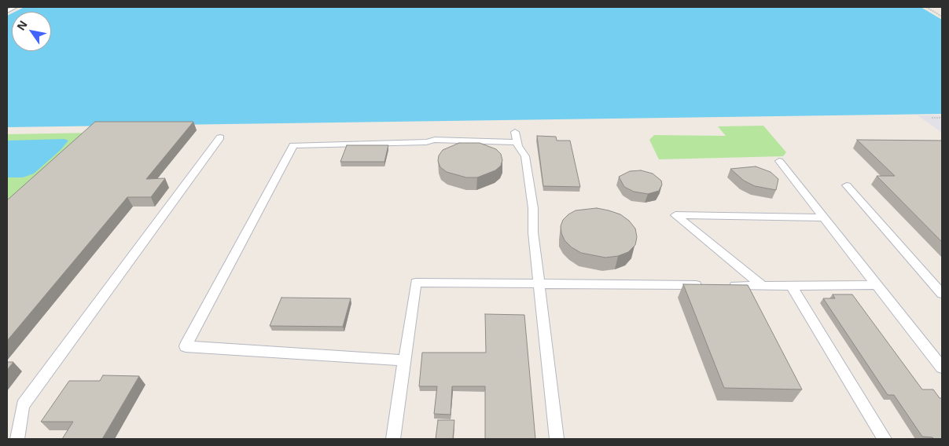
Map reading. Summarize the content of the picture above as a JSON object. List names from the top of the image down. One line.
{"north":"top left"}
